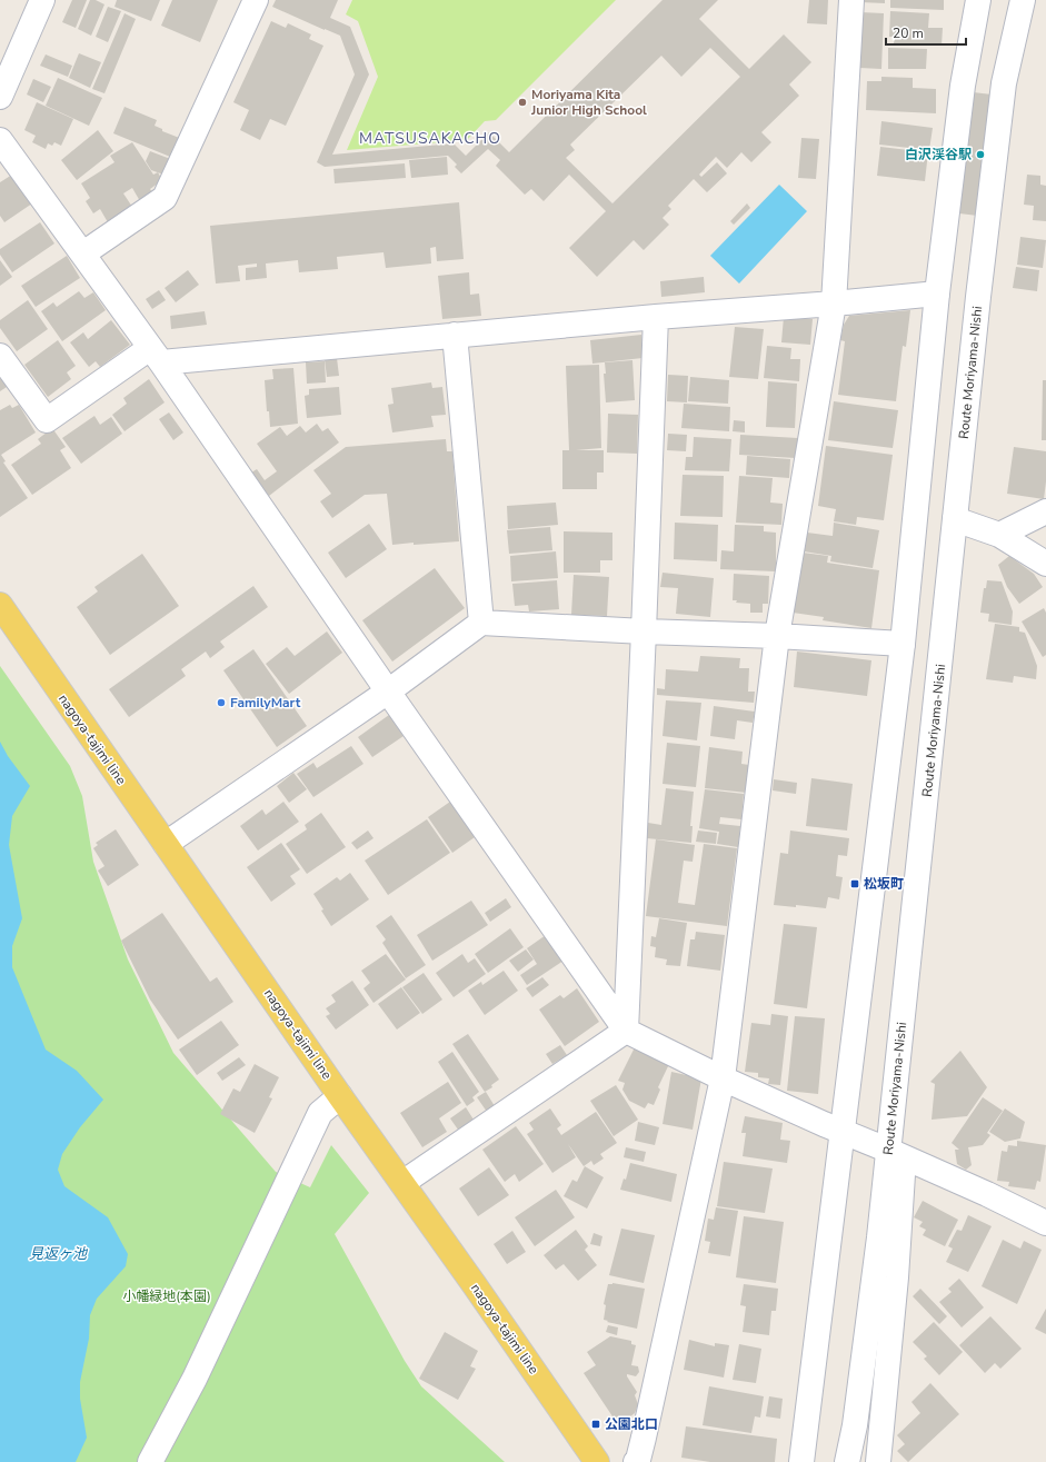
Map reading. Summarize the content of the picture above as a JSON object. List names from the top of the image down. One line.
{"streets":{"main road":["nagoya-tajimi line"],"street":["Route Moriyama-Nishi"]},"districts":["MATSUSAKACHO"],"water":["見返ヶ池"],"parks":["小幡緑地(本園)"],"places":{"other":["Moriyama Kita Junior High School","白沢渓谷駅","FamilyMart"],"transit":["松坂町","公園北口"]},"scale_bar":"20 m"}
